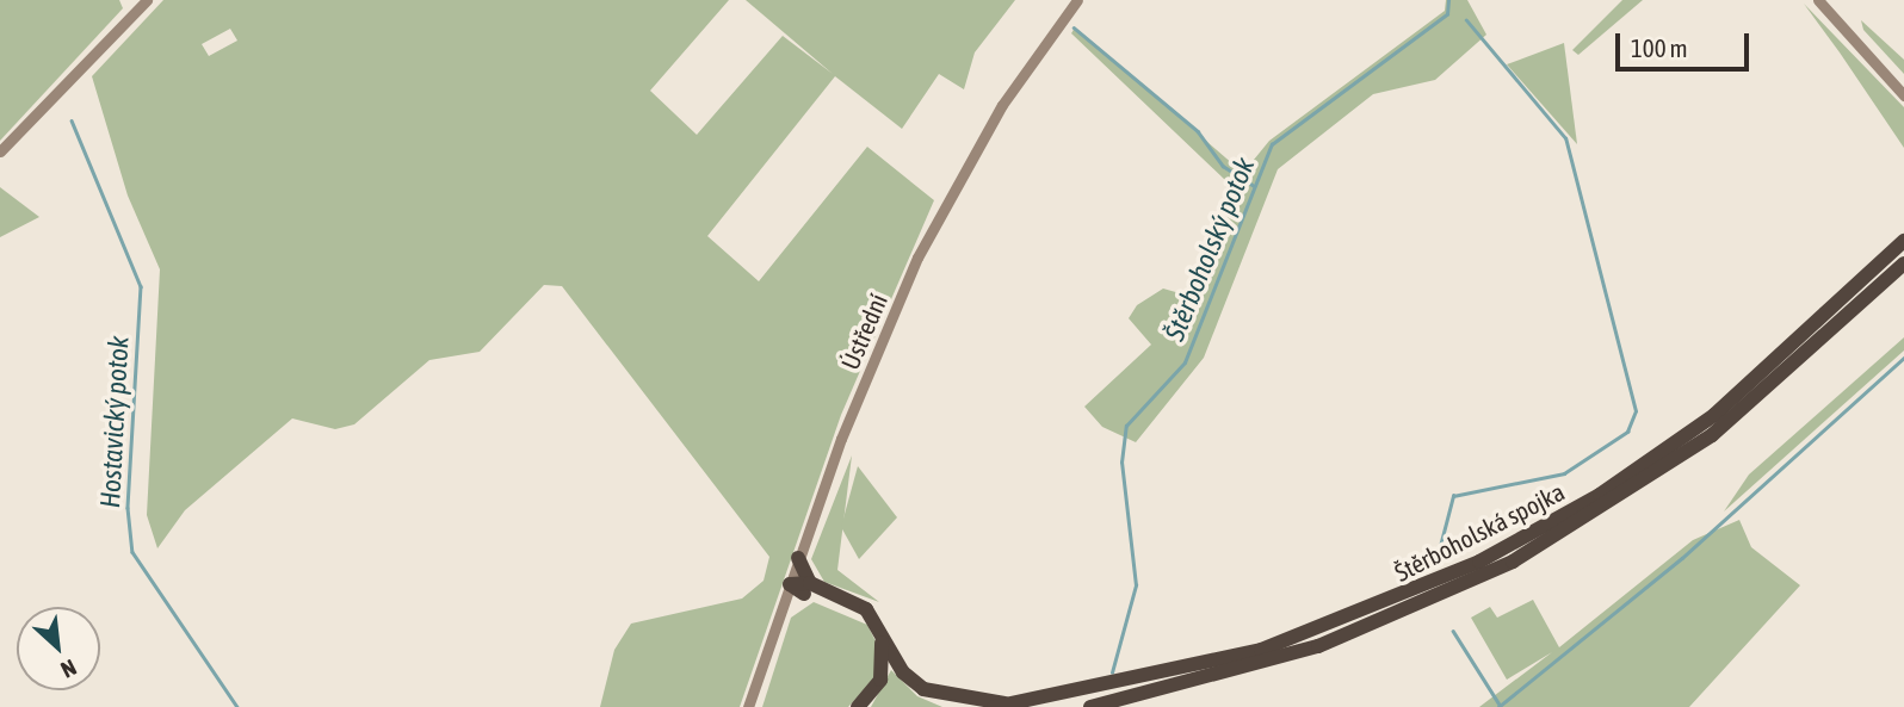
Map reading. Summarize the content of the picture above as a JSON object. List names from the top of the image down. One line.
{"streets":{"highway":["Štěrboholská spojka"],"street":["Ústřední"]},"water":["Štěrboholský potok","Hostavický potok"],"scale_bar":"100 m","north":"bottom right"}
